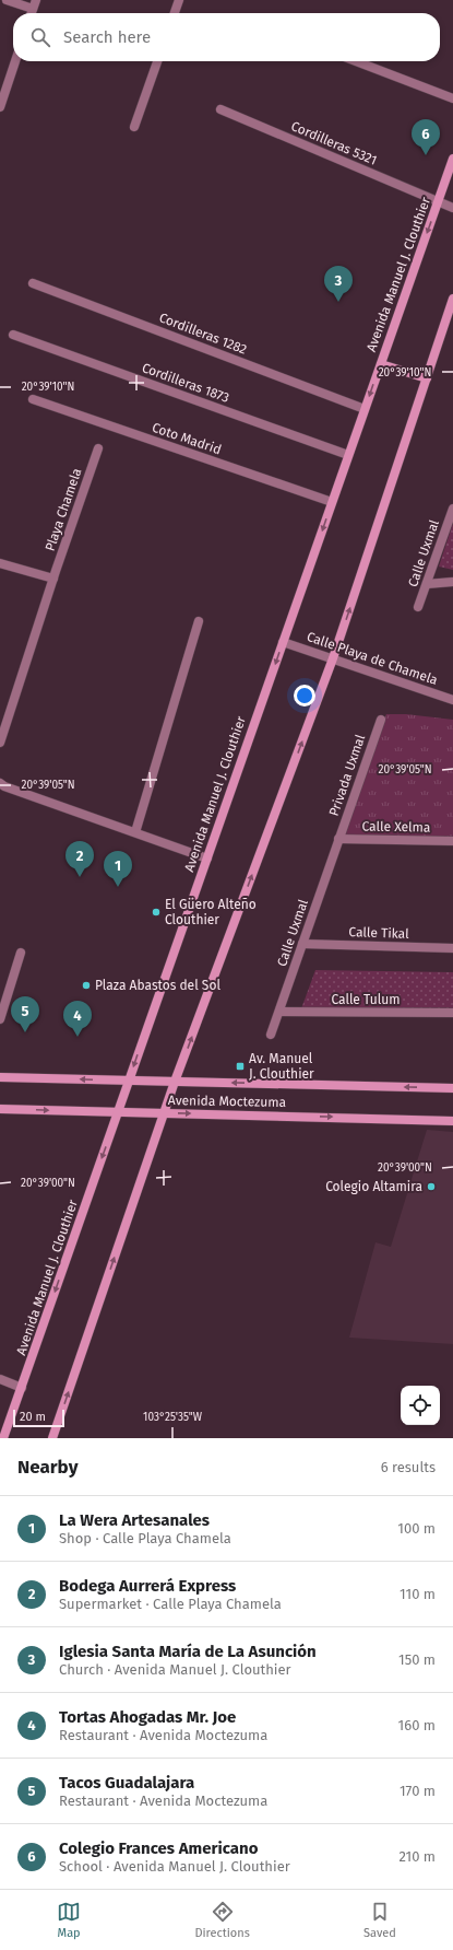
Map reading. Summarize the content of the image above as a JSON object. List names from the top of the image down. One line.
{"streets":{"main road":["Avenida Manuel J. Clouthier","Avenida Moctezuma"],"street":["Cordilleras 5321","Cordilleras 1282","Cordilleras 1873","Coto Madrid","Playa Chamela","Calle Uxmal","Calle Playa de Chamela","Privada Uxmal","Calle Xelma","Calle Tikal","Calle Tulum"]},"crossings":[["Cordilleras 5321","Avenida Manuel J. Clouthier"],["Avenida Manuel J. Clouthier","Cordilleras 1282"],["Avenida Manuel J. Clouthier","Cordilleras 1873"],["Avenida Manuel J. Clouthier","Coto Madrid"],["Avenida Manuel J. Clouthier","Calle Playa de Chamela"],["Avenida Manuel J. Clouthier","Avenida Moctezuma"],["Calle Uxmal","Privada Uxmal"],["Calle Uxmal","Calle Xelma"],["Calle Uxmal","Calle Tikal"],["Calle Uxmal","Calle Tulum"],["Privada Uxmal","Calle Xelma"]],"places":{"other":["El Güero Alteño Clouthier","Plaza Abastos del Sol","Colegio Altamira"],"transit":["Av. Manuel J. Clouthier"]},"scale_bar":"20 m","page":{"search":"Search here","pins":["6","3","2","1","5","4"],"scale":"20 m","heading":["Nearby","6 results"],"list":[{"mark":"1","name":"La Wera Artesanales","note":"Shop · Calle Playa Chamela","value":"100 m"},{"mark":"2","name":"Bodega Aurrerá Express","note":"Supermarket · Calle Playa Chamela","value":"110 m"},{"mark":"3","name":"Iglesia Santa María de La Asunción","note":"Church · Avenida Manuel J. Clouthier","value":"150 m"},{"mark":"4","name":"Tortas Ahogadas Mr. Joe","note":"Restaurant · Avenida Moctezuma","value":"160 m"},{"mark":"5","name":"Tacos Guadalajara","note":"Restaurant · Avenida Moctezuma","value":"170 m"},{"mark":"6","name":"Colegio Frances Americano","note":"School · Avenida Manuel J. Clouthier","value":"210 m"}],"nav":["Map","Directions","Saved"]},"coordinates":["20°39'10\"N","20°39'05\"N","20°39'00\"N","103°25'35\"W"]}
